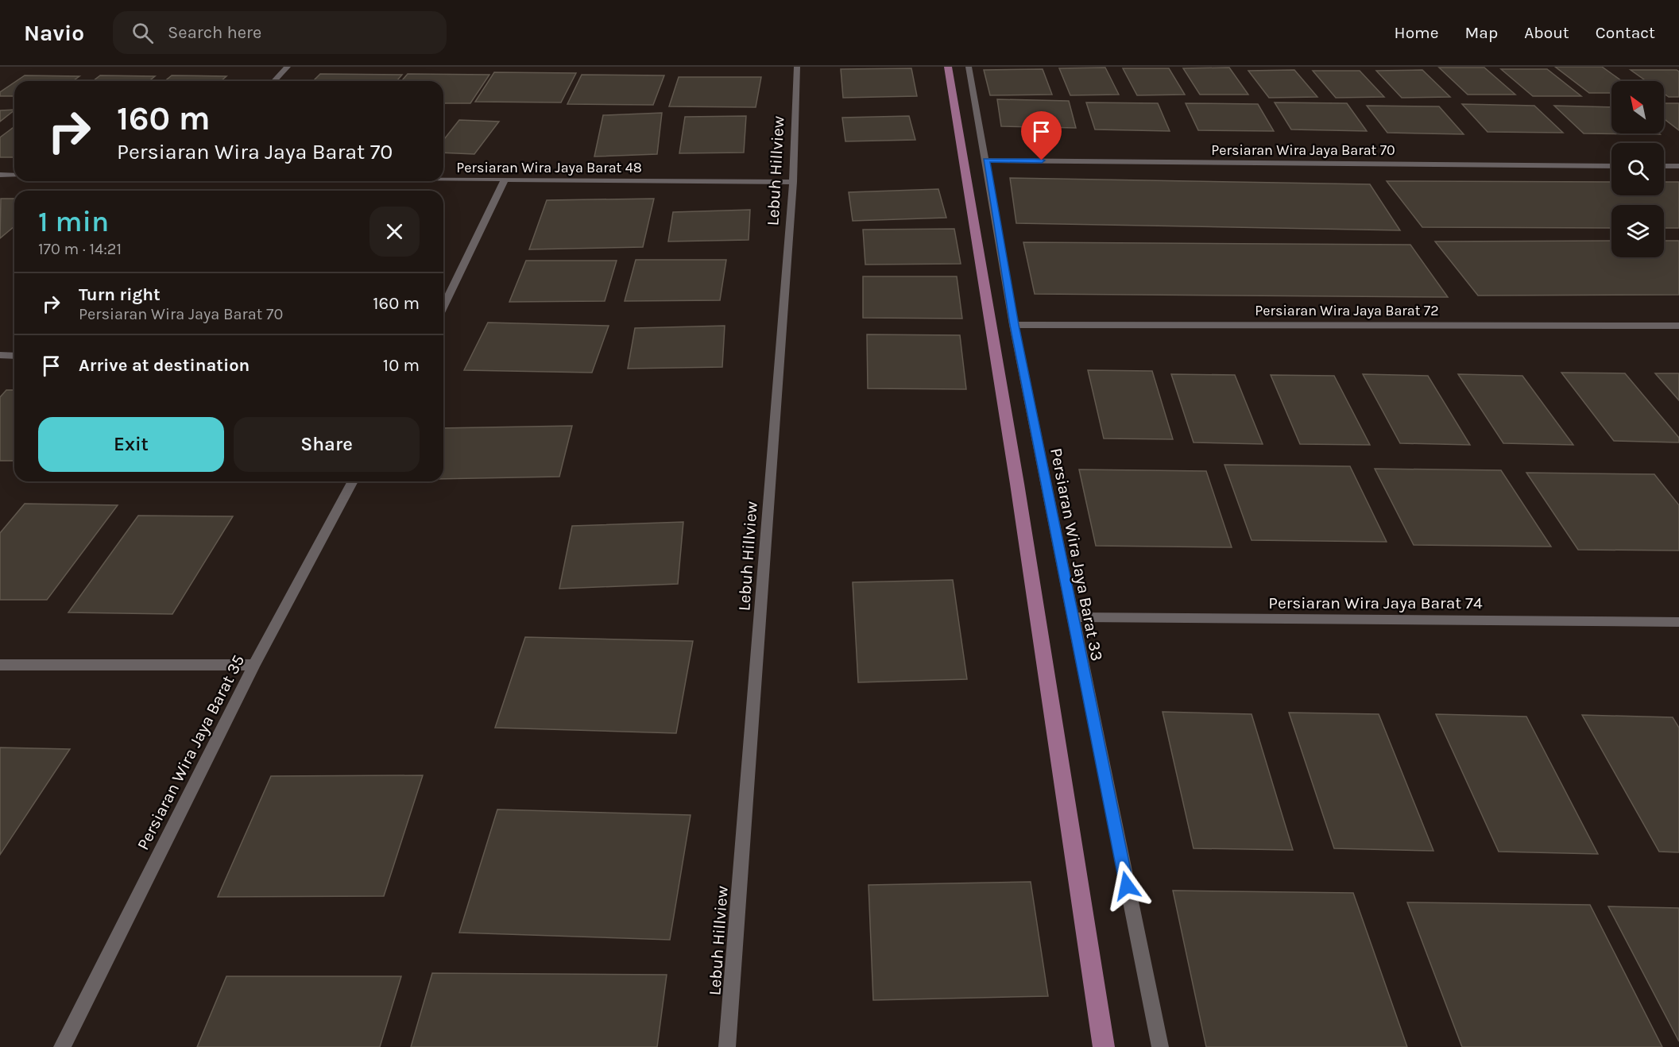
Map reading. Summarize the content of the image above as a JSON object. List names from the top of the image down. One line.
{"streets":{"street":["Persiaran Wira Jaya Barat 70","Persiaran Wira Jaya Barat 48","Lebuh Hillview","Persiaran Wira Jaya Barat 72","Persiaran Wira Jaya Barat 33","Persiaran Wira Jaya Barat 74","Persiaran Wira Jaya Barat 35"]},"crossings":[["Persiaran Wira Jaya Barat 70","Persiaran Wira Jaya Barat 33"],["Persiaran Wira Jaya Barat 48","Lebuh Hillview"],["Persiaran Wira Jaya Barat 72","Persiaran Wira Jaya Barat 33"],["Persiaran Wira Jaya Barat 33","Persiaran Wira Jaya Barat 74"]],"north":"top left","page":{"header":"Navio","search":"Search here","nav":["Home","Map","About","Contact"],"turn":["160 m","Persiaran Wira Jaya Barat 70"],"heading":["1 min","170 m · 14:21"],"list":[{"name":"Turn right","note":"Persiaran Wira Jaya Barat 70","value":"160 m"},{"name":"Arrive at destination","value":"10 m"}],"buttons":["Exit","Share"]}}
